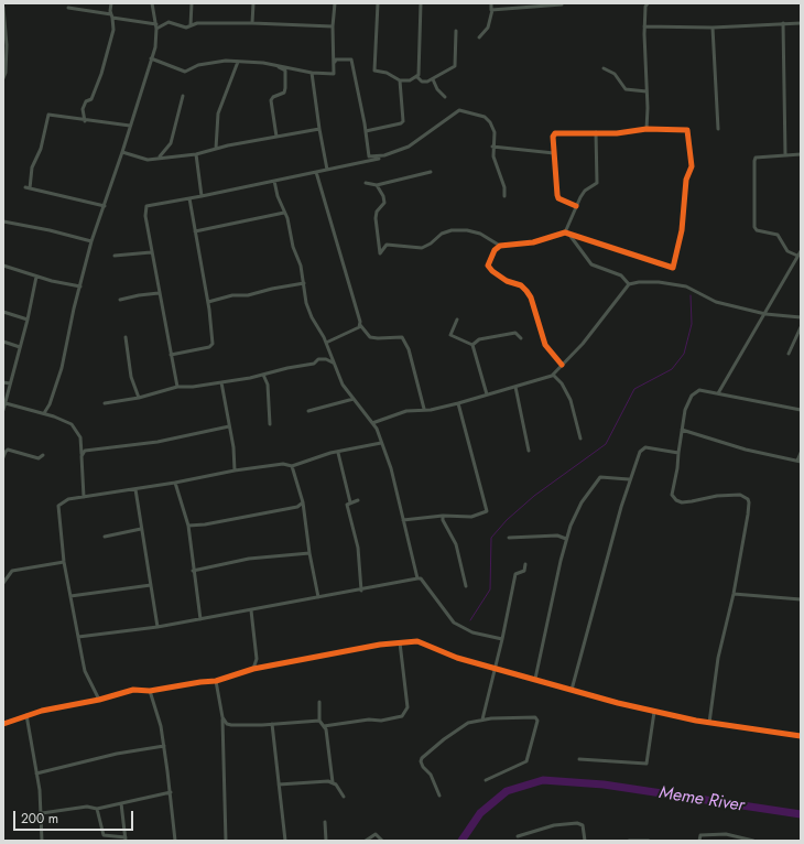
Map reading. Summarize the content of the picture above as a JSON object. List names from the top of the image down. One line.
{"water":["Meme River"],"scale_bar":"200 m"}
